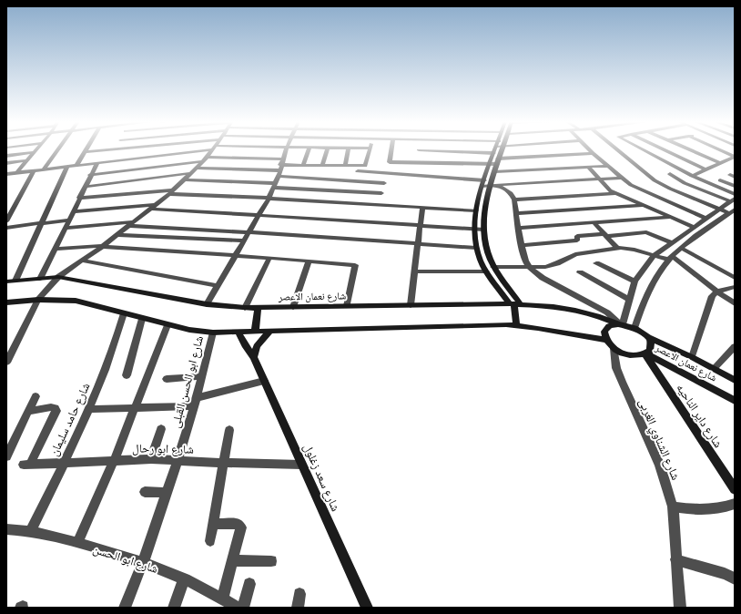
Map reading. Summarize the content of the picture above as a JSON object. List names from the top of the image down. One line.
{"streets":{"main road":["شارع نعمان الاعصر","شارع داير الناحيه","شارع سعد زغلول"],"street":["شارع ابو الحسن القبلى","شارع حامد سليمان","شارع الشناوي الغربى","شارع ابو رحال","شارع ابو الحسن"]},"crossings":[["شارع نعمان الاعصر","شارع داير الناحيه"],["شارع ابو الحسن القبلى","شارع ابو رحال"],["شارع ابو الحسن القبلى","شارع ابو الحسن"],["شارع حامد سليمان","شارع ابو رحال"],["شارع حامد سليمان","شارع ابو الحسن"],["شارع ابو رحال","شارع سعد زغلول"]]}
